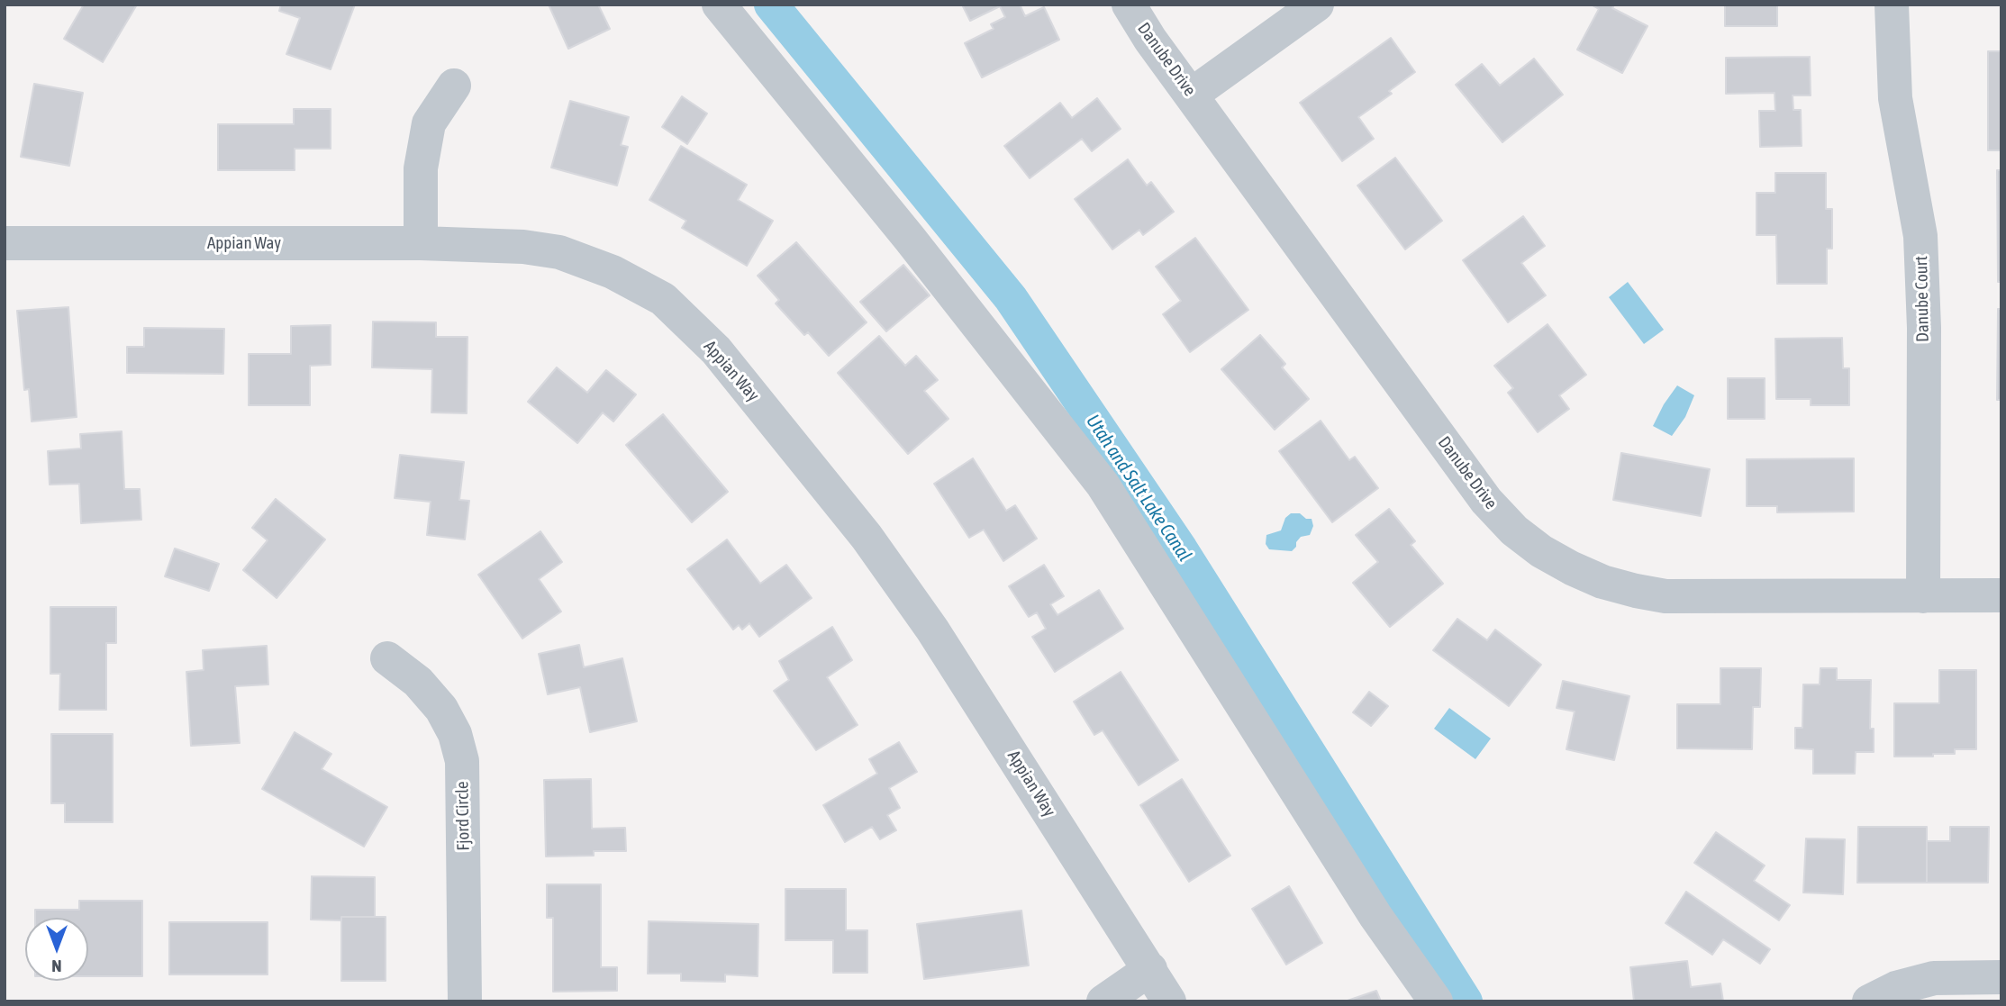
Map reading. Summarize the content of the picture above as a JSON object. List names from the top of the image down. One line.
{"streets":{"street":["Danube Drive","Appian Way","Danube Court","Fjord Circle"]},"crossings":[["Danube Drive","Danube Court"]],"water":["Utah and Salt Lake Canal"],"north":"bottom"}
